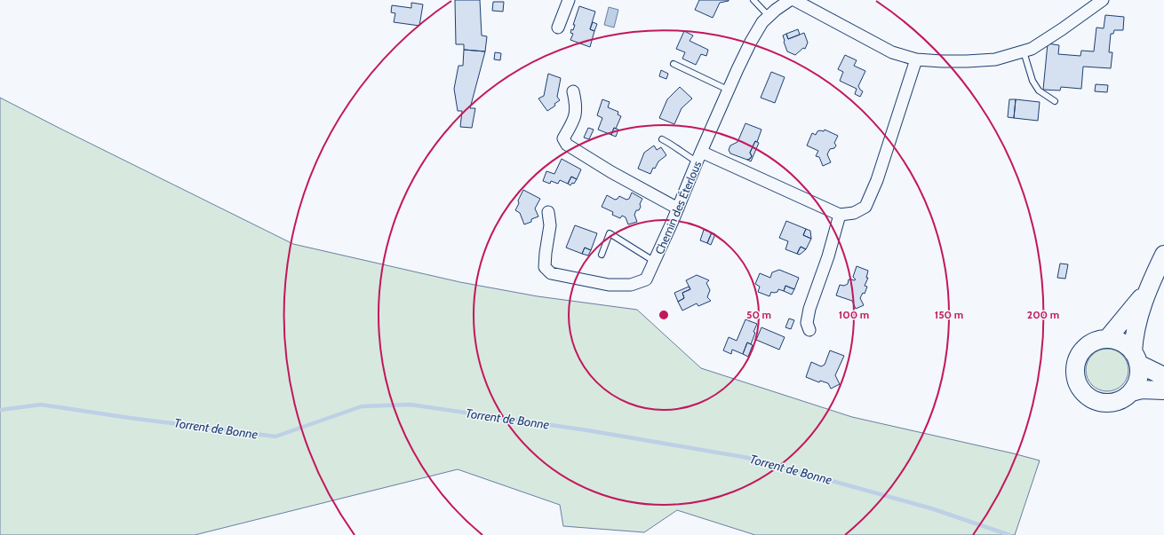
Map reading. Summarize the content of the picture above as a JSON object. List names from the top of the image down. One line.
{"streets":{"street":["Chemin des Éterlous"]},"water":["Torrent de Bonne"],"rings":["50 m","100 m","150 m","200 m"]}
